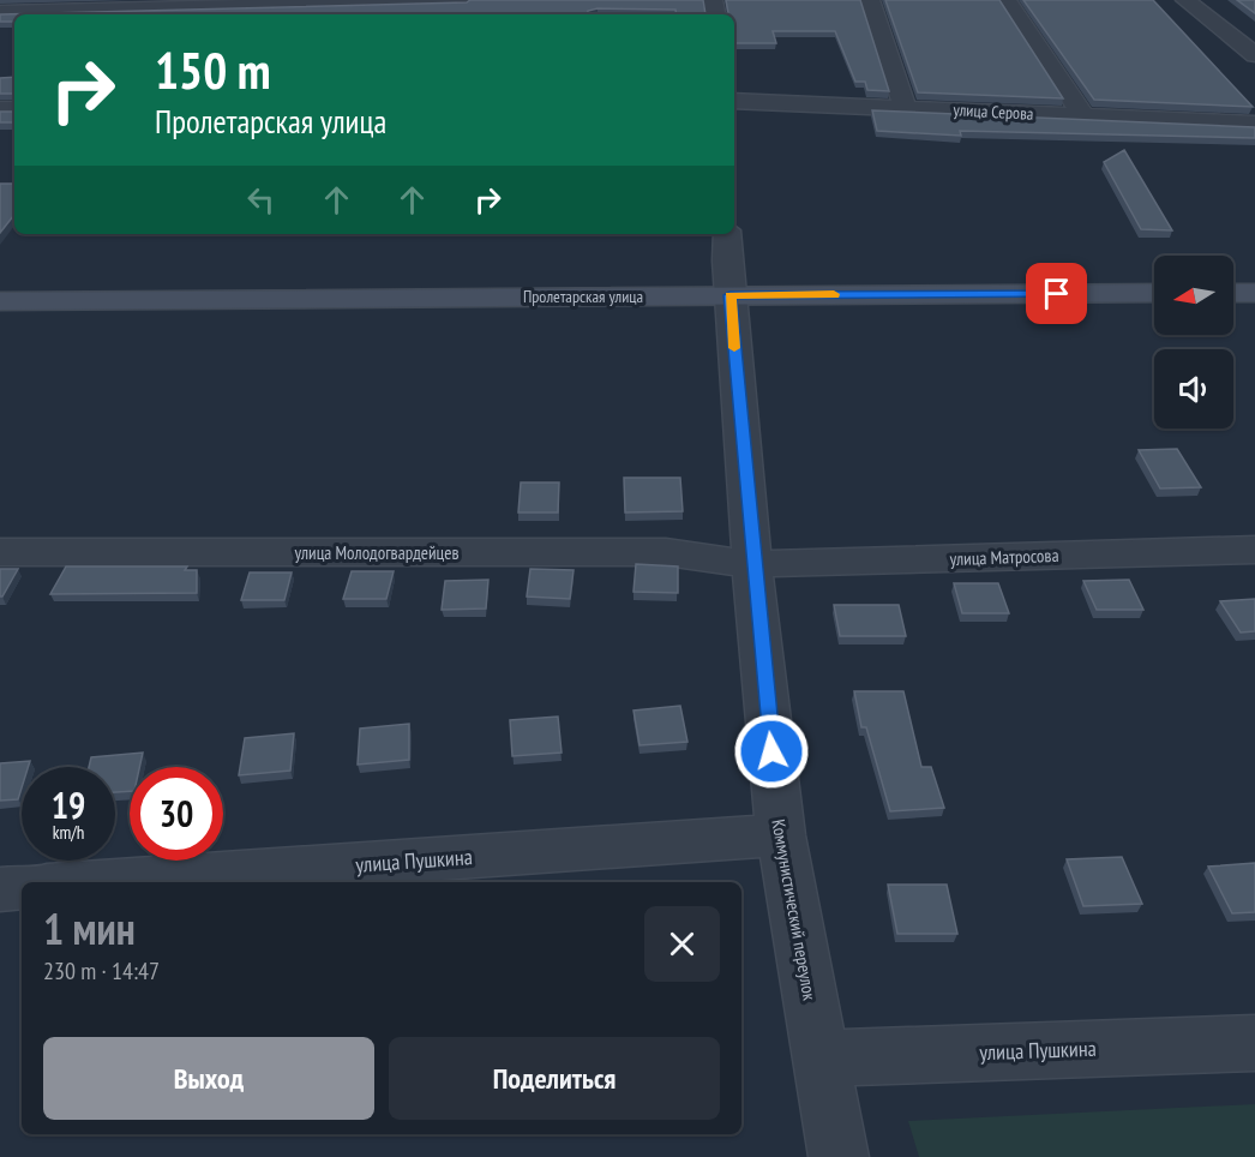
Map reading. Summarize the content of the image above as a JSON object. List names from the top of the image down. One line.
{"streets":{"main road":["Пролетарская улица"],"street":["улица Серова","улица Молодогвардейцев","улица Матросова","улица Пушкина","Коммунистический переулок"]},"crossings":[["Пролетарская улица","Коммунистический переулок"],["улица Молодогвардейцев","улица Матросова"],["улица Молодогвардейцев","Коммунистический переулок"],["улица Матросова","Коммунистический переулок"],["улица Пушкина","Коммунистический переулок"]],"north":"left","page":{"turn":["150 m","Пролетарская улица"],"speed":"19 km/h","limit":"30","heading":["1 мин","230 m · 14:47"],"buttons":["Выход","Поделиться"]}}
